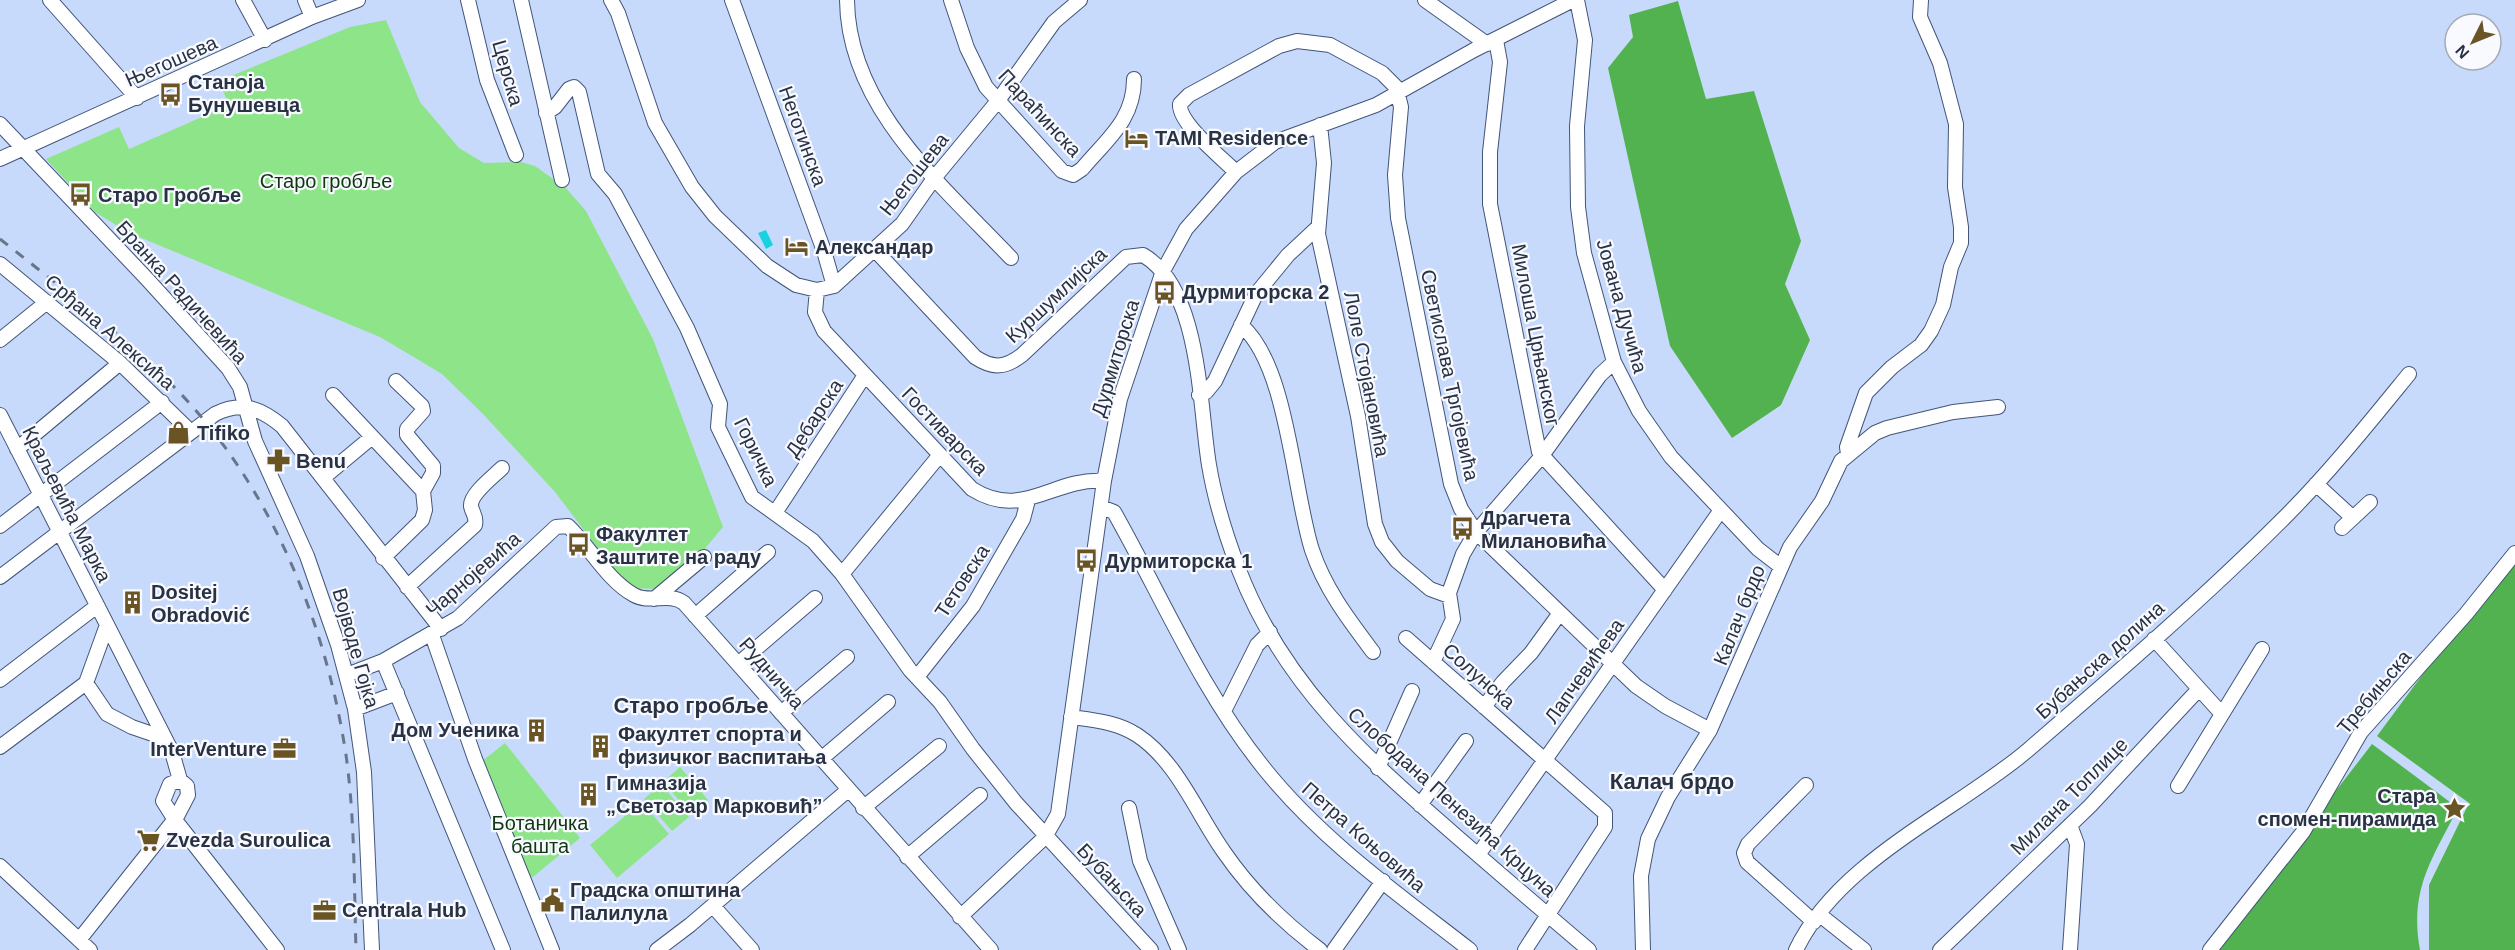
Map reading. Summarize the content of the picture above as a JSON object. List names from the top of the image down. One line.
{"streets":{"street":["Његошева","Церска","Параћинска","Неготинска","Бранка Радичевића","Куршумлијска","Јована Дучића","Срђана Алексића","Милоша Црњанског","Дурмиторска","Лоле Стојановића","Светислава Тргојевића","Дебарска","Гостиварска","Горичка","Краљевића Марка","Чарнојевића","Тетовска","Калач брдо","Војводе Гојка","Бубањска долина","Лапчевићева","Рудничка","Солунска","Требињска","Милана Топлице","Слободана Пенезића Крцуна","Петра Коњовића","Бубањска"]},"crossings":[["Његошева","Параћинска"],["Његошева","Неготинска"],["Његошева","Бранка Радичевића"],["Његошева","Куршумлијска"],["Његошева","Гостиварска"],["Бранка Радичевића","Војводе Гојка"],["Куршумлијска","Дурмиторска"],["Куршумлијска","Слободана Пенезића Крцуна"],["Јована Дучића","Дурмиторска"],["Јована Дучића","Калач брдо"],["Јована Дучића","Лапчевићева"],["Милоша Црњанског","Дурмиторска"],["Милоша Црњанског","Лапчевићева"],["Дурмиторска","Лоле Стојановића"],["Дурмиторска","Светислава Тргојевића"],["Дурмиторска","Гостиварска"],["Дурмиторска","Горичка"],["Дурмиторска","Рудничка"],["Дурмиторска","Слободана Пенезића Крцуна"],["Дурмиторска","Петра Коњовића"],["Дурмиторска","Бубањска"],["Светислава Тргојевића","Калач брдо"],["Светислава Тргојевића","Лапчевићева"],["Дебарска","Гостиварска"],["Дебарска","Горичка"],["Гостиварска","Тетовска"],["Горичка","Тетовска"],["Горичка","Бубањска"],["Чарнојевића","Војводе Гојка"],["Чарнојевића","Рудничка"],["Лапчевићева","Солунска"],["Лапчевићева","Слободана Пенезића Крцуна"],["Солунска","Слободана Пенезића Крцуна"]],"districts":["Старо гробље","Калач брдо"],"parks":["Старо гробље","Ботаничка башта"],"places":{"bus stop":["Станоја Бунушевца","Старо Гробље","Дурмиторска 2","Драгчета Милановића","Факултет Заштите на раду","Дурмиторска 1"],"hotel":["TAMI Residence","Александар"],"shop":["Tifiko"],"pharmacy":["Benu"],"building":["Dositej Obradović","Дом Ученика","Факултет спорта и физичког васпитања","Гимназија „Светозар Марковић”"],"office":["InterVenture","Centrala Hub"],"place":["Стара спомен-пирамида"],"supermarket":["Zvezda Suroulica"],"public building":["Градска општина Палилула"]},"north":"bottom left"}
